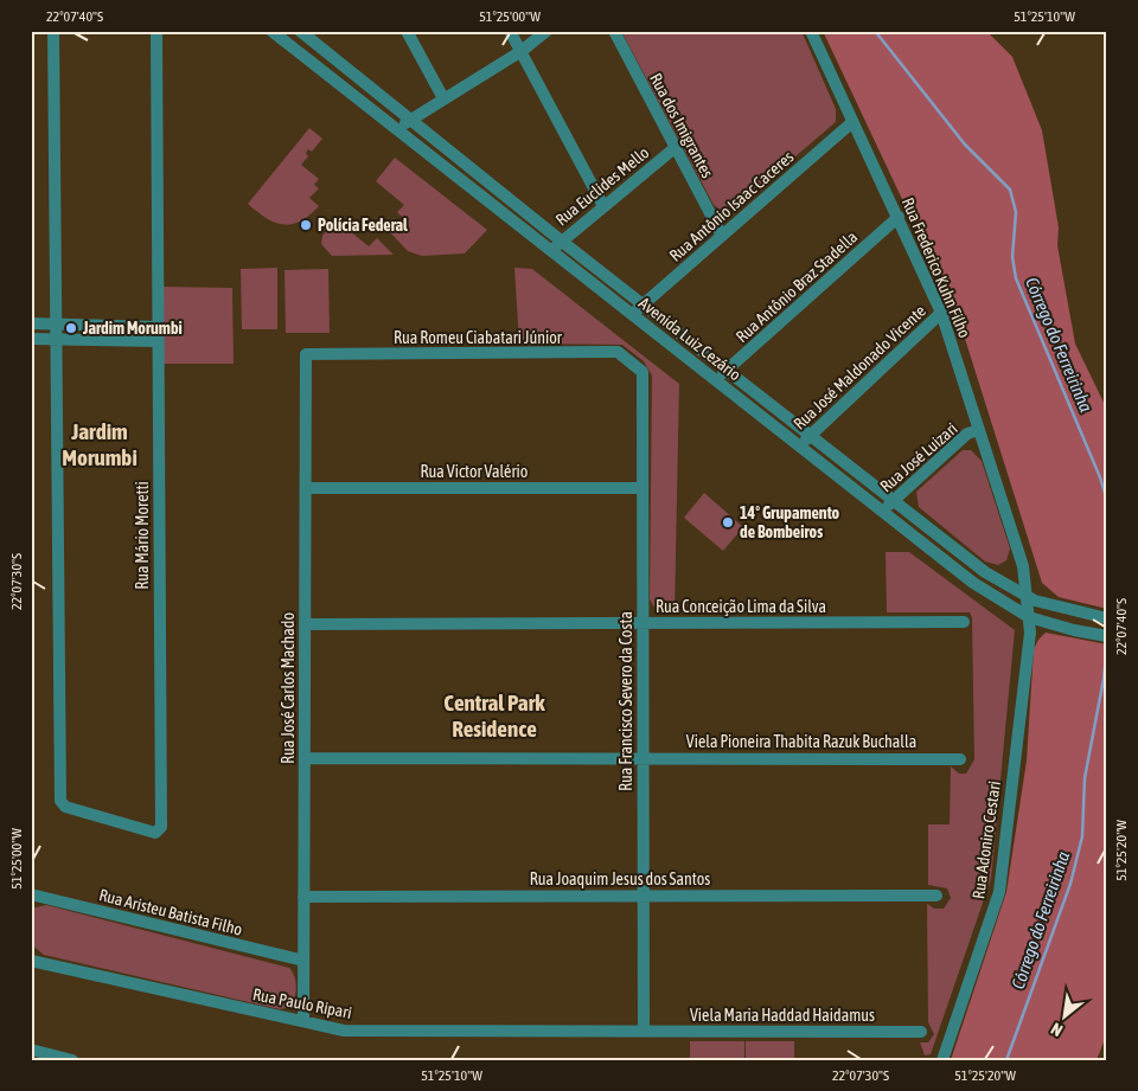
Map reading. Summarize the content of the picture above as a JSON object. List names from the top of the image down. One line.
{"streets":{"street":["Rua dos Imigrantes","Rua Euclides Mello","Rua Antônio Isaac Caceres","Rua Frederico Kuhn Filho","Rua Antônio Braz Stadella","Rua Romeu Ciabatari Júnior","Avenida Luiz Cezário","Rua José Maldonado Vicente","Rua José Luizari","Rua Victor Valério","Rua Mário Moretti","Rua Conceição Lima da Silva","Rua José Carlos Machado","Rua Francisco Severo da Costa","Viela Pioneira Thabita Razuk Buchalla","Rua Adoniro Cestari","Rua Joaquim Jesus dos Santos","Rua Aristeu Batista Filho","Rua Paulo Ripari","Viela Maria Haddad Haidamus"]},"crossings":[["Rua dos Imigrantes","Rua Euclides Mello"],["Rua dos Imigrantes","Rua Antônio Isaac Caceres"],["Rua Euclides Mello","Avenida Luiz Cezário"],["Rua Antônio Isaac Caceres","Rua Frederico Kuhn Filho"],["Rua Antônio Isaac Caceres","Avenida Luiz Cezário"],["Rua Frederico Kuhn Filho","Rua Antônio Braz Stadella"],["Rua Frederico Kuhn Filho","Avenida Luiz Cezário"],["Rua Frederico Kuhn Filho","Rua José Maldonado Vicente"],["Rua Frederico Kuhn Filho","Rua José Luizari"],["Rua Frederico Kuhn Filho","Rua Adoniro Cestari"],["Rua Antônio Braz Stadella","Avenida Luiz Cezário"],["Rua Romeu Ciabatari Júnior","Rua José Carlos Machado"],["Rua Romeu Ciabatari Júnior","Rua Francisco Severo da Costa"],["Avenida Luiz Cezário","Rua José Maldonado Vicente"],["Avenida Luiz Cezário","Rua José Luizari"],["Avenida Luiz Cezário","Rua Adoniro Cestari"],["Rua Victor Valério","Rua José Carlos Machado"],["Rua Victor Valério","Rua Francisco Severo da Costa"],["Rua Conceição Lima da Silva","Rua José Carlos Machado"],["Rua Conceição Lima da Silva","Rua Francisco Severo da Costa"],["Rua José Carlos Machado","Viela Pioneira Thabita Razuk Buchalla"],["Rua José Carlos Machado","Rua Joaquim Jesus dos Santos"],["Rua José Carlos Machado","Rua Aristeu Batista Filho"],["Rua José Carlos Machado","Rua Paulo Ripari"],["Rua Francisco Severo da Costa","Viela Pioneira Thabita Razuk Buchalla"],["Rua Francisco Severo da Costa","Rua Joaquim Jesus dos Santos"],["Rua Francisco Severo da Costa","Rua Paulo Ripari"],["Rua Francisco Severo da Costa","Viela Maria Haddad Haidamus"],["Rua Paulo Ripari","Viela Maria Haddad Haidamus"]],"districts":["Jardim Morumbi","Central Park Residence"],"water":["Córrego do Ferreirinha"],"places":["Polícia Federal","Jardim Morumbi","14° Grupamento de Bombeiros"],"north":"bottom left","coordinates":["22°07'40\"S","51°25'00\"W","51°25'10\"W","22°07'30\"S","51°25'20\"W"]}
